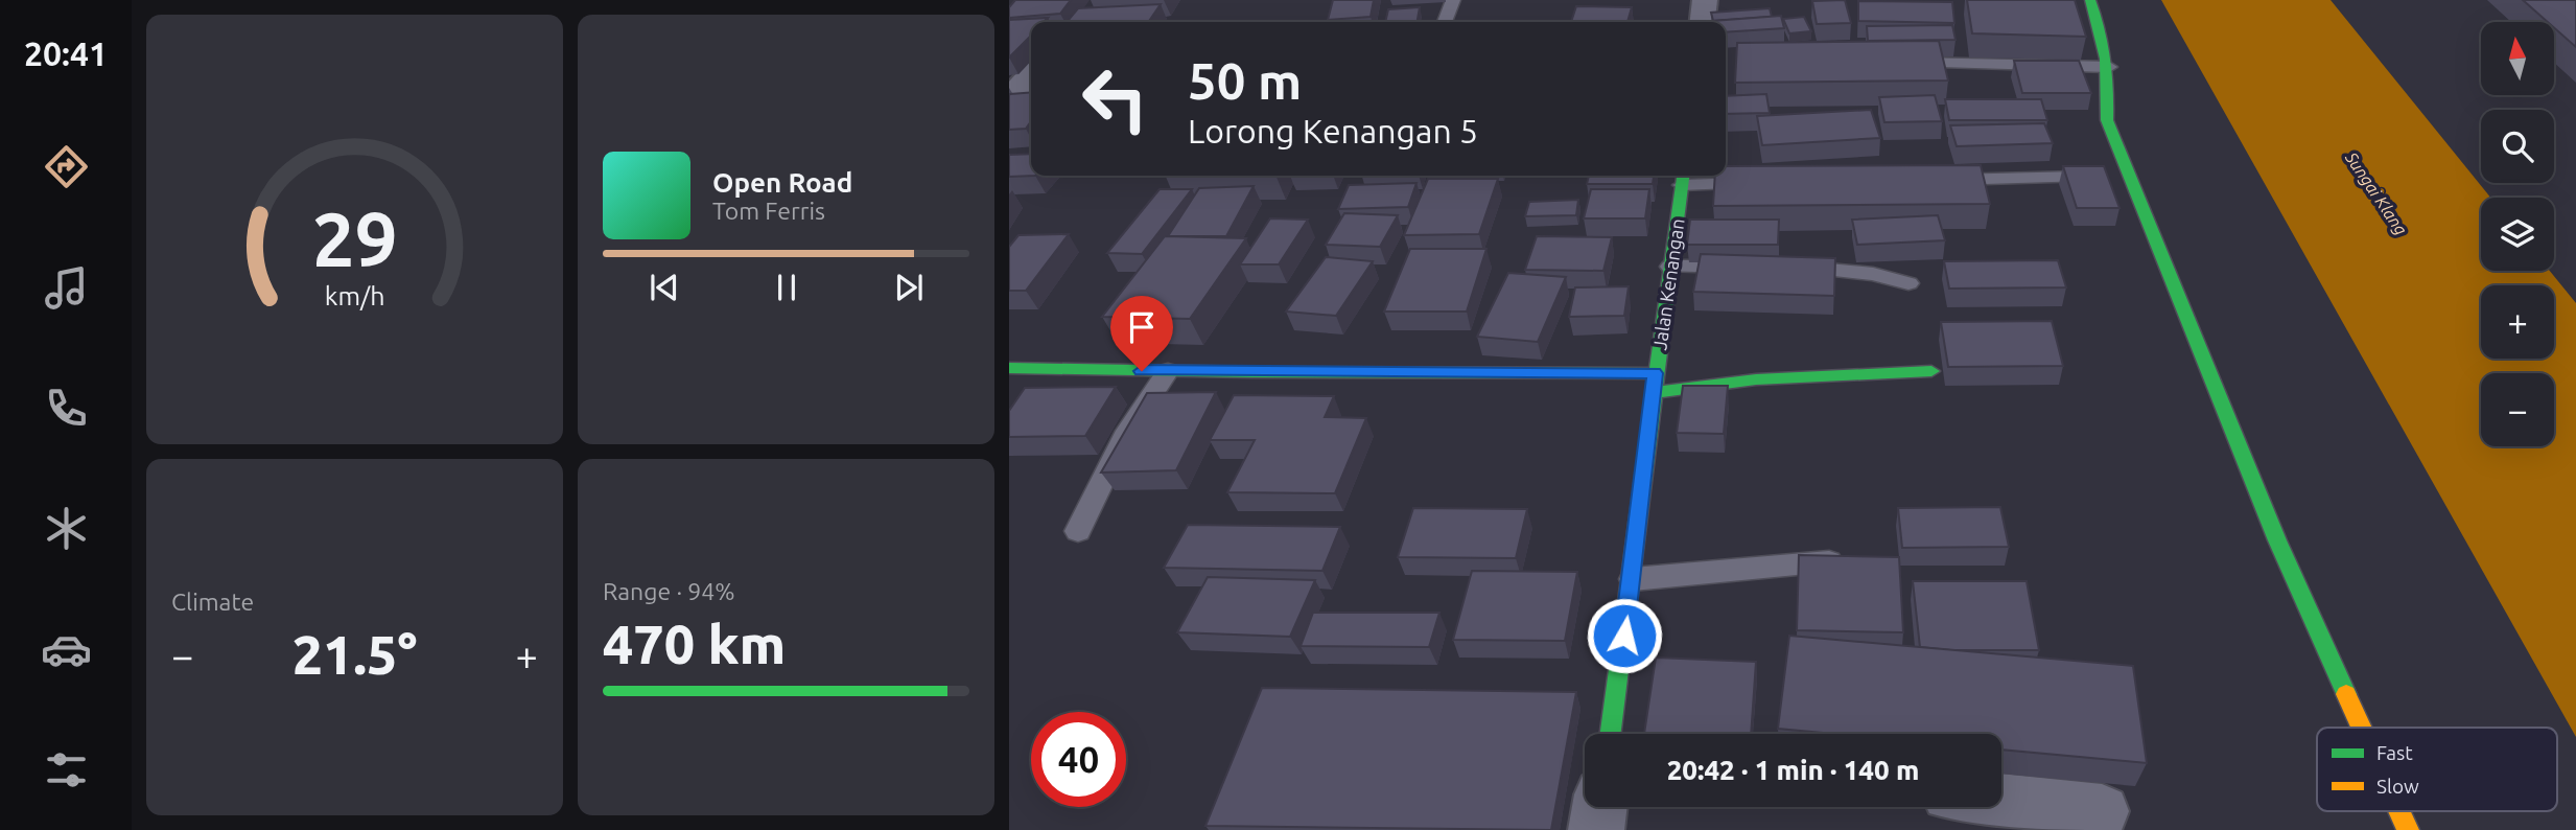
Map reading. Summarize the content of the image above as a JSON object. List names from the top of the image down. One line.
{"streets":{"street":["Jalan Kenangan"]},"water":["Sungai Klang"],"legend":["Fast","Slow"],"north":"top","page":{"tabs":"20:41","map_buttons":["+","−"],"turn":["50 m","Lorong Kenangan 5"],"song":["Open Road","Tom Ferris"],"tile":["Climate",["Range · 94%","470 km"]],"heat":["−","21.5°","+"],"limit":"40","trip":"20:42 · 1 min · 140 m","gauge":["29","km/h"]}}
